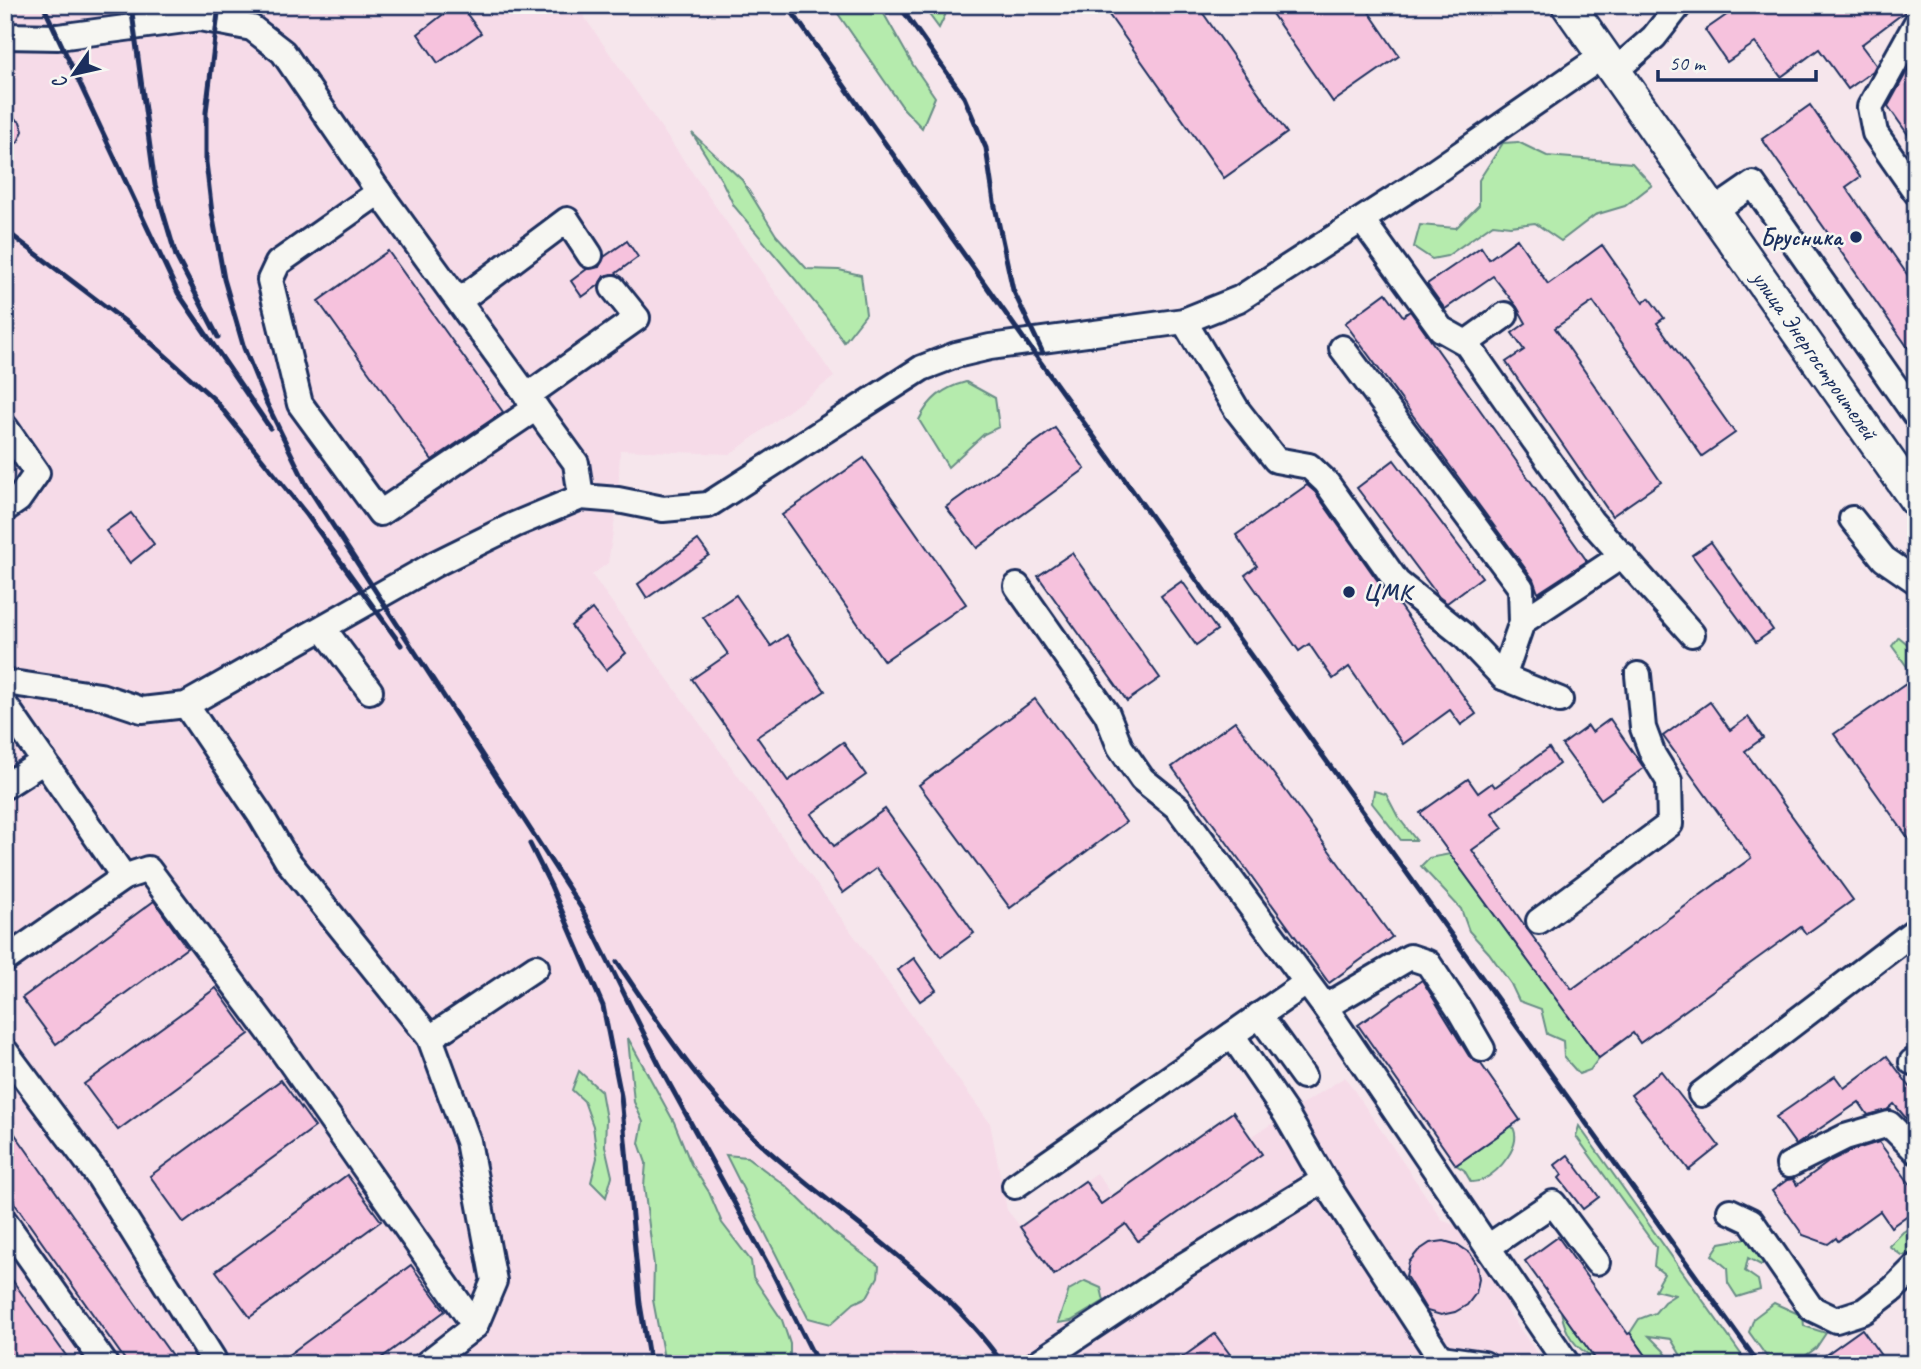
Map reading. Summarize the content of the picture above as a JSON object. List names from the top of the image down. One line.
{"streets":{"main road":["улица Энергостроителей"]},"places":["Брусника","ЦМК"],"scale_bar":"50 m","north":"bottom left"}
